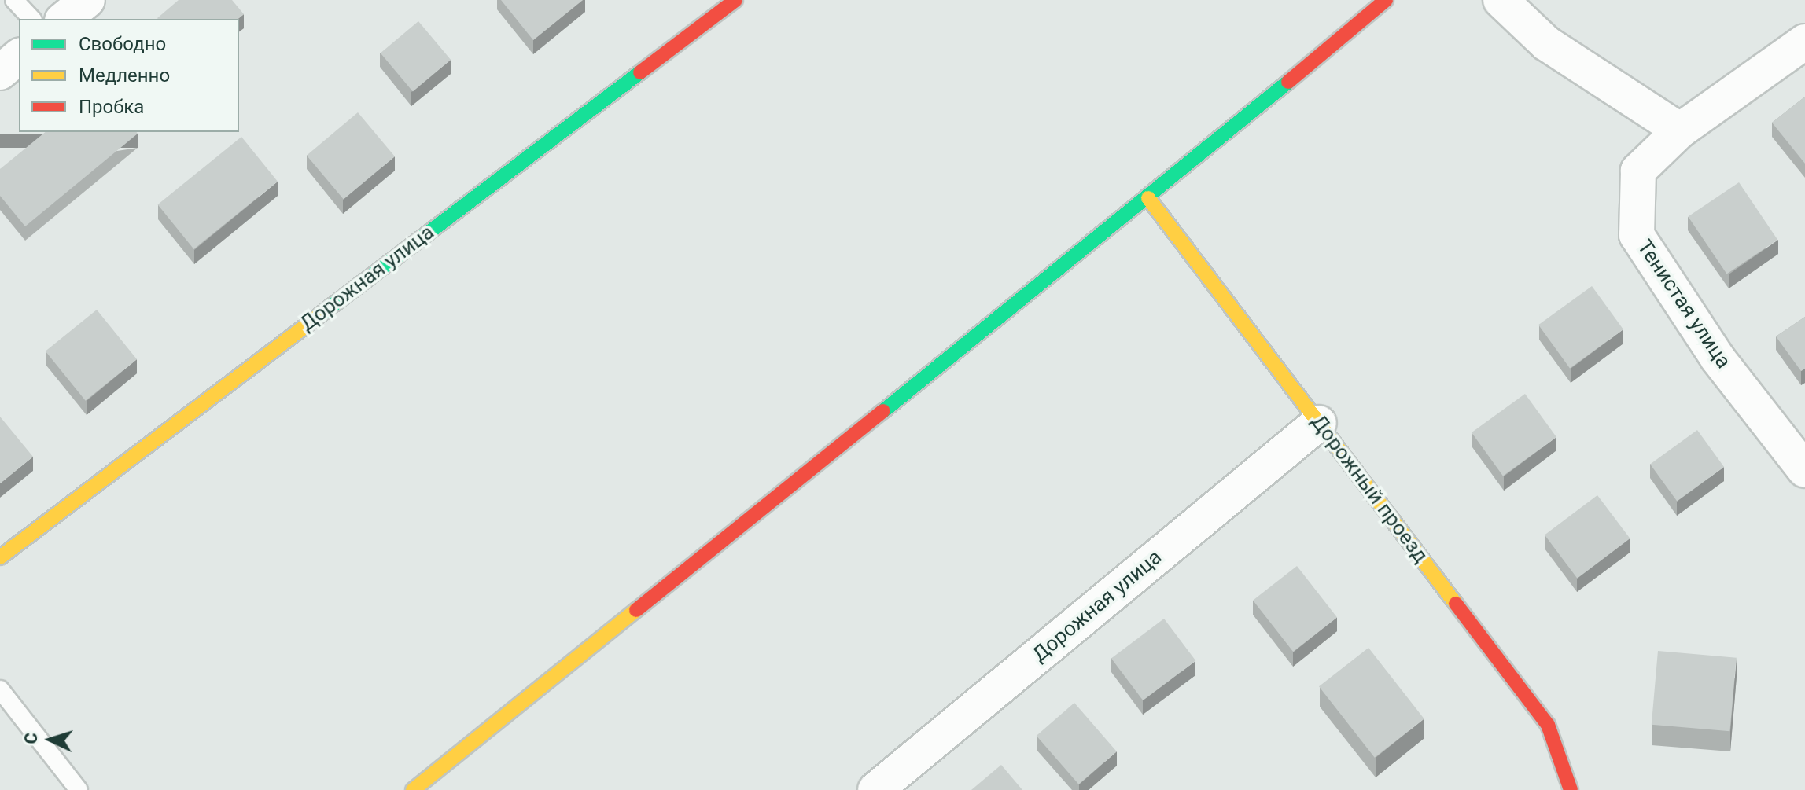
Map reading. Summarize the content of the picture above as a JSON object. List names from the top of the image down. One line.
{"streets":{"street":["Дорожная улица","Тенистая улица","Дорожный проезд"]},"crossings":[["Дорожная улица","Дорожный проезд"]],"legend":["Свободно","Медленно","Пробка"],"north":"left"}
